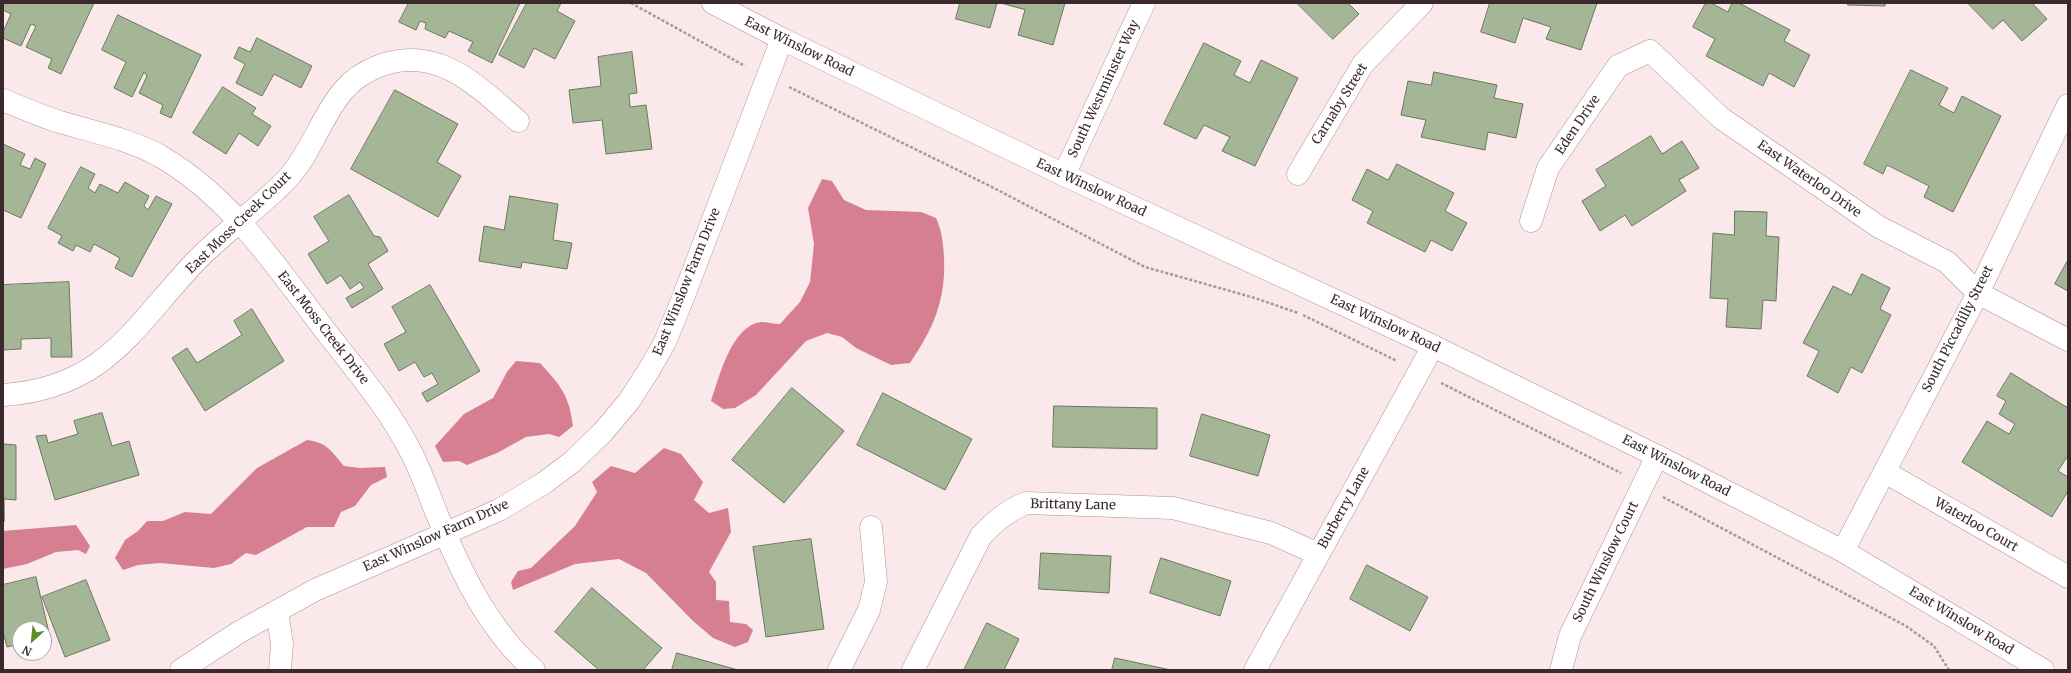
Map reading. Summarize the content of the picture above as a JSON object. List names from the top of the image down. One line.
{"streets":{"street":["East Winslow Road","South Westminster Way","Carnaby Street","Eden Drive","East Waterloo Drive","East Moss Creek Court","East Winslow Farm Drive","East Moss Creek Drive","South Piccadilly Street","Brittany Lane","Burberry Lane","Waterloo Court","South Winslow Court"]},"crossings":[["East Winslow Road","South Westminster Way"],["East Winslow Road","East Winslow Farm Drive"],["East Winslow Road","South Piccadilly Street"],["East Winslow Road","Burberry Lane"],["East Winslow Road","South Winslow Court"],["Eden Drive","East Waterloo Drive"],["East Waterloo Drive","South Piccadilly Street"],["East Moss Creek Court","East Moss Creek Drive"],["East Winslow Farm Drive","East Moss Creek Drive"],["South Piccadilly Street","Waterloo Court"],["Brittany Lane","Burberry Lane"]],"north":"bottom left"}
